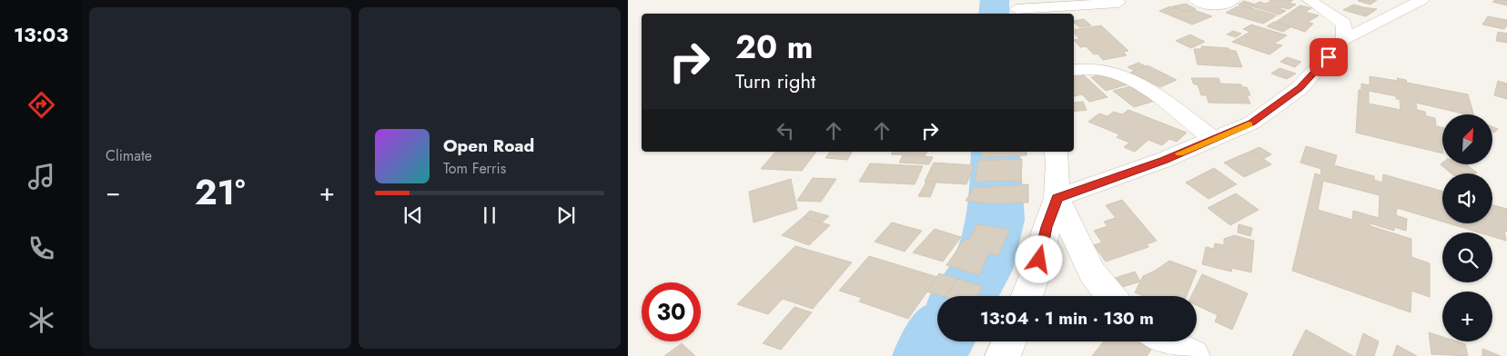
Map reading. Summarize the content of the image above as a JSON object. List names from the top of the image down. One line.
{"north":"top right","page":{"tabs":"13:03","tile":"Climate","turn":["20 m","Turn right"],"map_buttons":"+","song":["Open Road","Tom Ferris"],"heat":["−","21°","+"],"limit":"30","trip":"13:04 · 1 min · 130 m"}}
